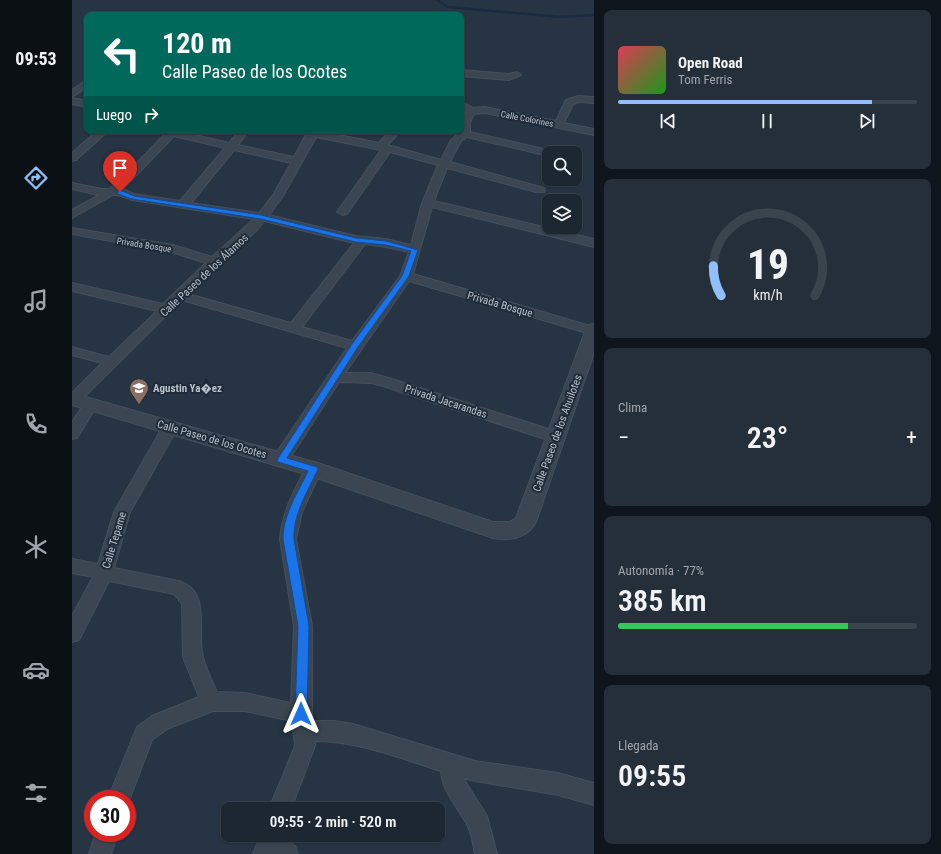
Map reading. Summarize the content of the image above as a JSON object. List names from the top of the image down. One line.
{"streets":{"street":["Calle Colorines","Privada Bosque","Calle Paseo de los Álamos","Privada Jacarandas","Calle Paseo de los Ahuilotes","Calle Paseo de los Ocotes","Calle Tepame"]},"crossings":[["Privada Bosque","Calle Paseo de los Álamos"],["Privada Bosque","Calle Paseo de los Ahuilotes"],["Calle Paseo de los Álamos","Calle Paseo de los Ocotes"],["Privada Jacarandas","Calle Paseo de los Ahuilotes"],["Calle Paseo de los Ahuilotes","Calle Paseo de los Ocotes"],["Calle Paseo de los Ocotes","Calle Tepame"]],"places":{"school or university":["Agustin Ya�ez"]},"page":{"tabs":"09:53","turn":["120 m","Calle Paseo de los Ocotes"],"song":["Open Road","Tom Ferris"],"then":"Luego","tile":["Clima",["Autonomía · 77%","385 km"],["Llegada","09:55"]],"heat":["−","23°","+"],"limit":"30","trip":"09:55 · 2 min · 520 m","gauge":["19","km/h"]}}
